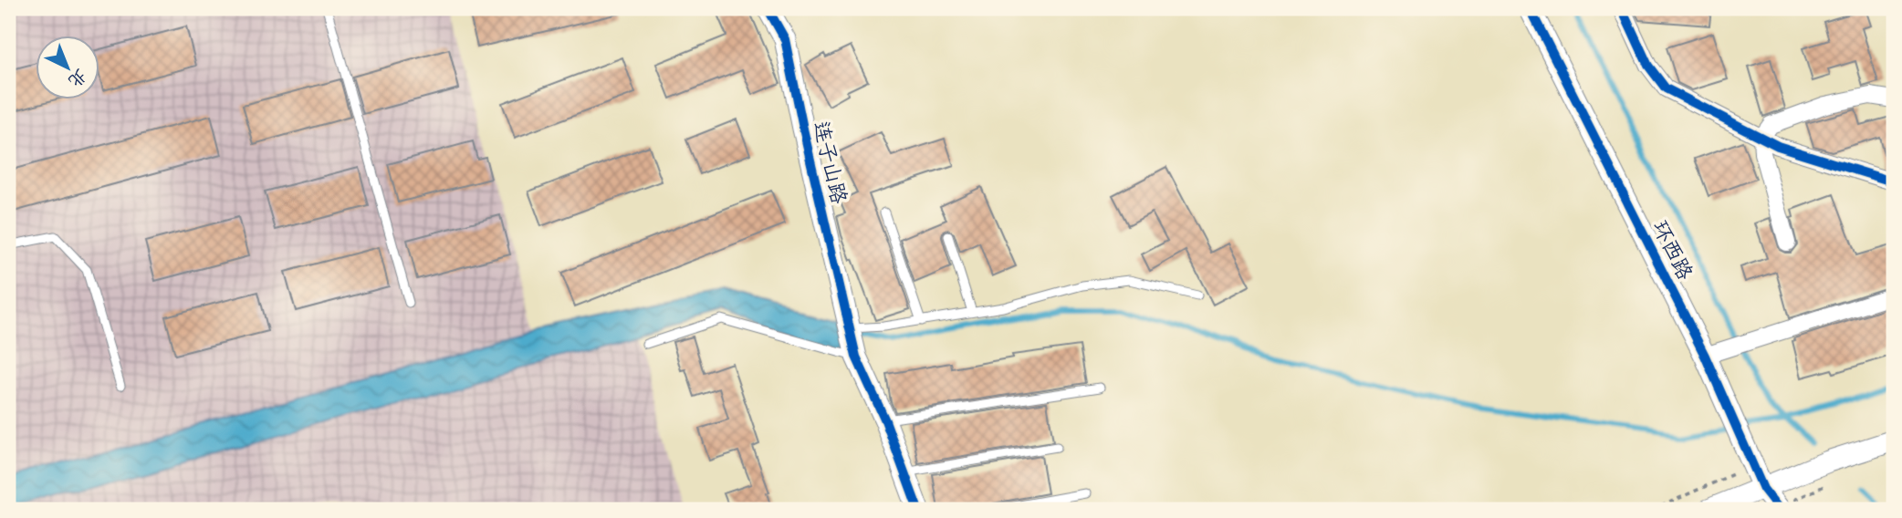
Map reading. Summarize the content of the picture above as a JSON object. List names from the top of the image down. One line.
{"streets":{"street":["连子山路","环西路"]},"north":"bottom right"}
